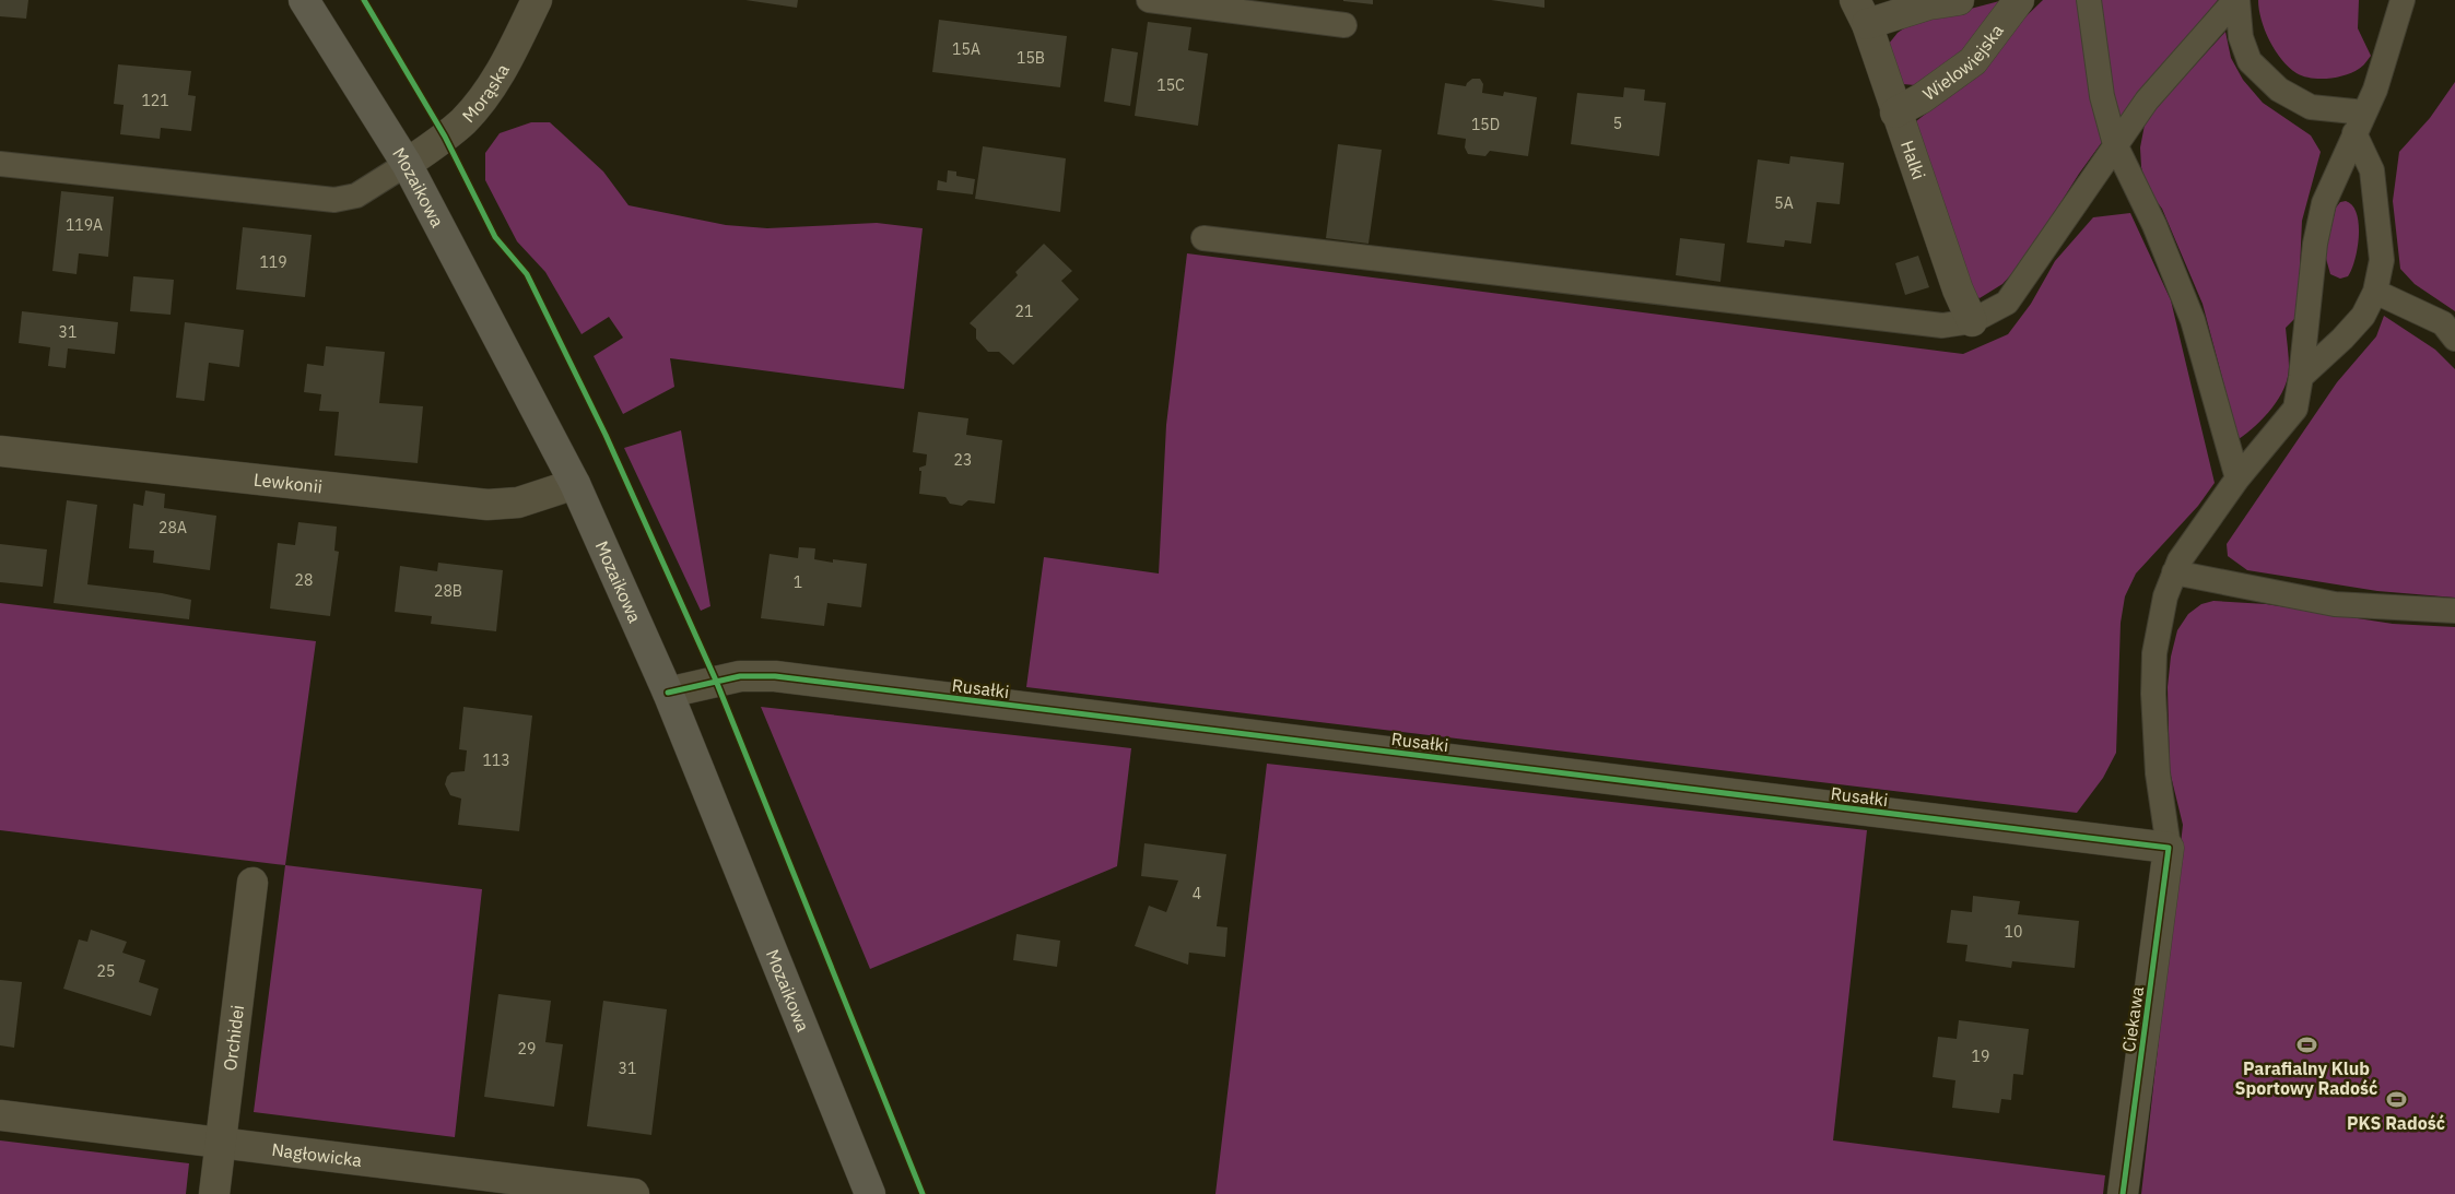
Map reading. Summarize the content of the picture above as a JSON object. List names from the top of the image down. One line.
{"streets":{"street":["Wielowiejska","Morąska","Halki","Mozaikowa","Lewkonii","Rusałki","Ciekawa","Orchidei","Nagłowicka"]},"crossings":[["Wielowiejska","Halki"],["Morąska","Mozaikowa"],["Mozaikowa","Lewkonii"],["Mozaikowa","Rusałki"],["Rusałki","Ciekawa"],["Orchidei","Nagłowicka"]],"places":{"sports":["Parafialny Klub Sportowy Radość","PKS Radość"]},"house_numbers":["15A","15B","15C","121","5","15D","5A","119A","119","21","31","23","28A","28","1","28B","113","4","10","25","29","19","31"]}
